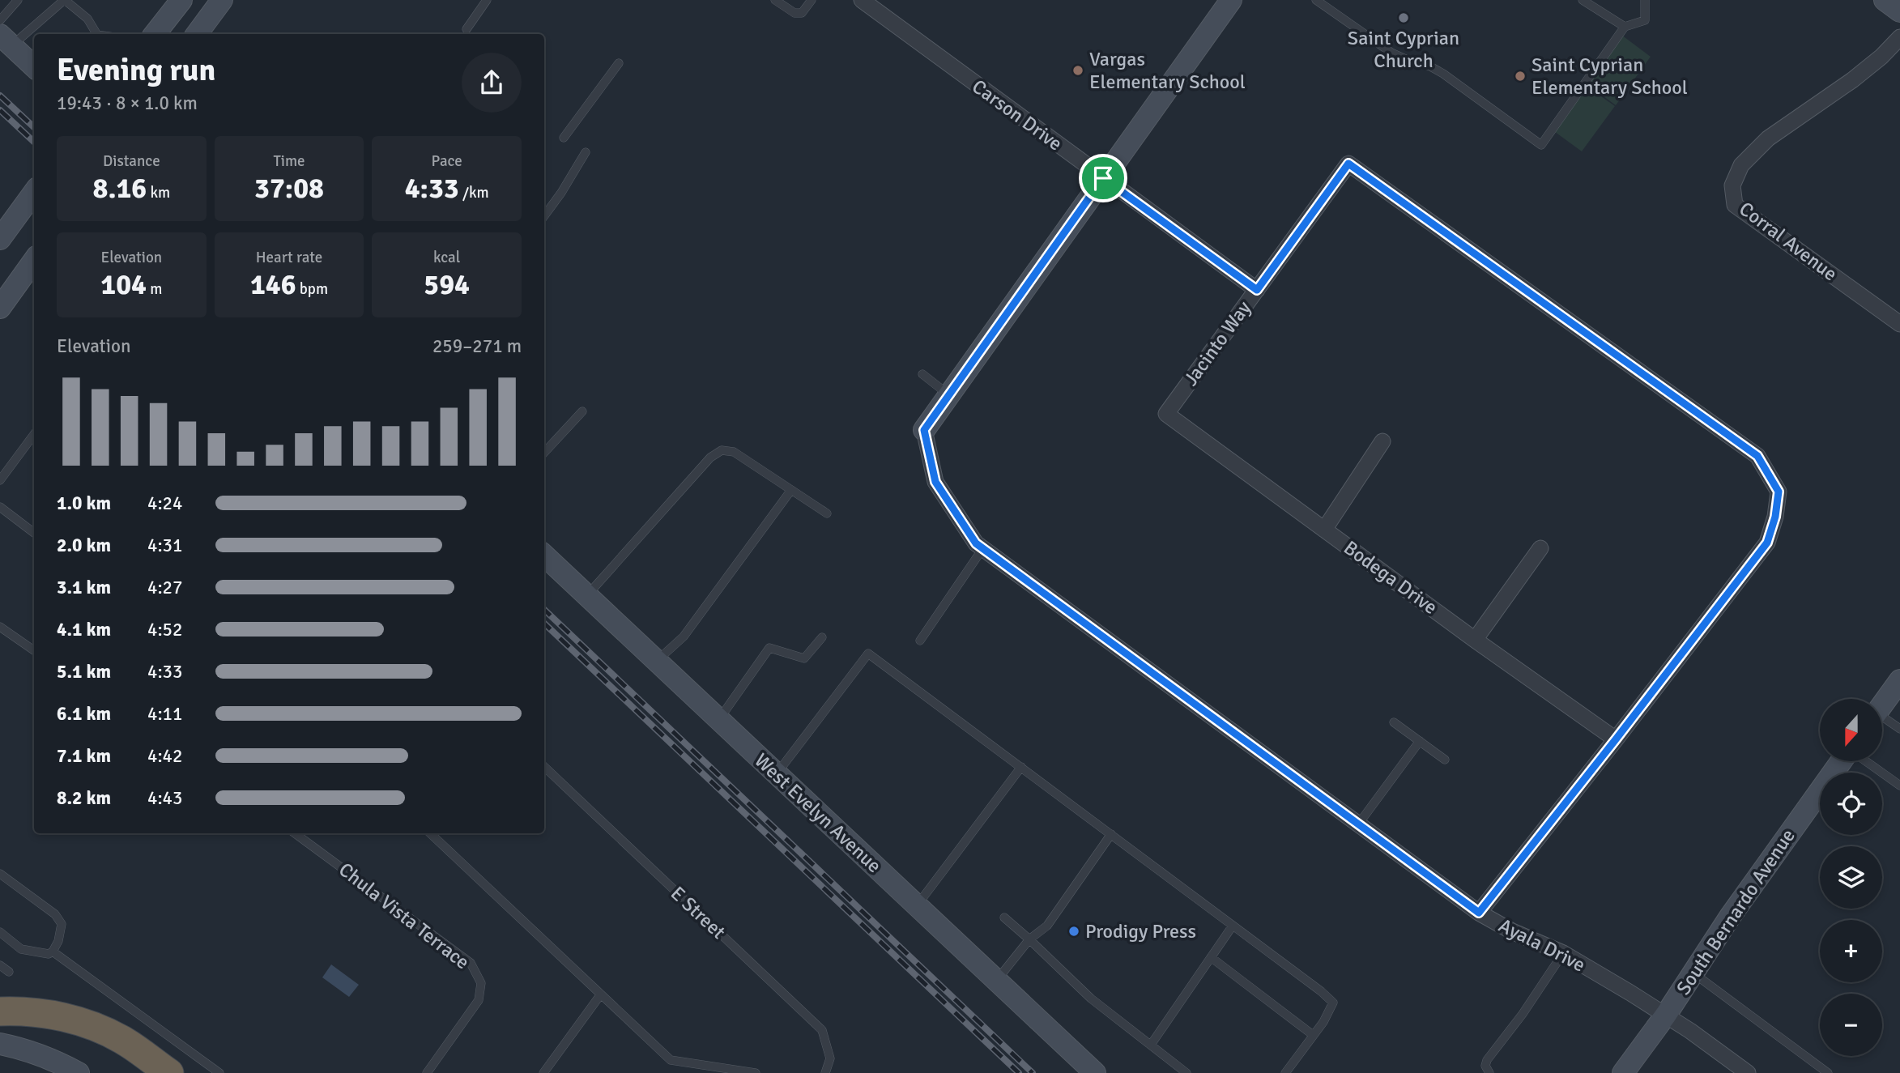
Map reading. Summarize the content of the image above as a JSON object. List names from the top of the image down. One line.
{"streets":{"main road":["West Evelyn Avenue","South Bernardo Avenue"],"street":["Carson Drive","Corral Avenue","Jacinto Way","Bodega Drive","Ayala Drive"],"lane":["E Street","Chula Vista Terrace"]},"crossings":[["Carson Drive","Jacinto Way"],["Jacinto Way","Bodega Drive"],["South Bernardo Avenue","Ayala Drive"]],"places":["Saint Cyprian Church","Vargas Elementary School","Saint Cyprian Elementary School","Prodigy Press"],"north":"bottom","page":{"heading":["Evening run","19:43 · 8 × 1.0 km"],"stats":[["Distance","8.16 km"],["Time","37:08"],["Pace","4:33 /km"],["Elevation","104 m"],["Heart rate","146 bpm"],["kcal","594"]],"chart":["Elevation","259–271 m"],"list":[{"name":"1.0 km","note":"4:24"},{"name":"2.0 km","note":"4:31"},{"name":"3.1 km","note":"4:27"},{"name":"4.1 km","note":"4:52"},{"name":"5.1 km","note":"4:33"},{"name":"6.1 km","note":"4:11"},{"name":"7.1 km","note":"4:42"},{"name":"8.2 km","note":"4:43"}],"map_buttons":["+","−"]}}
